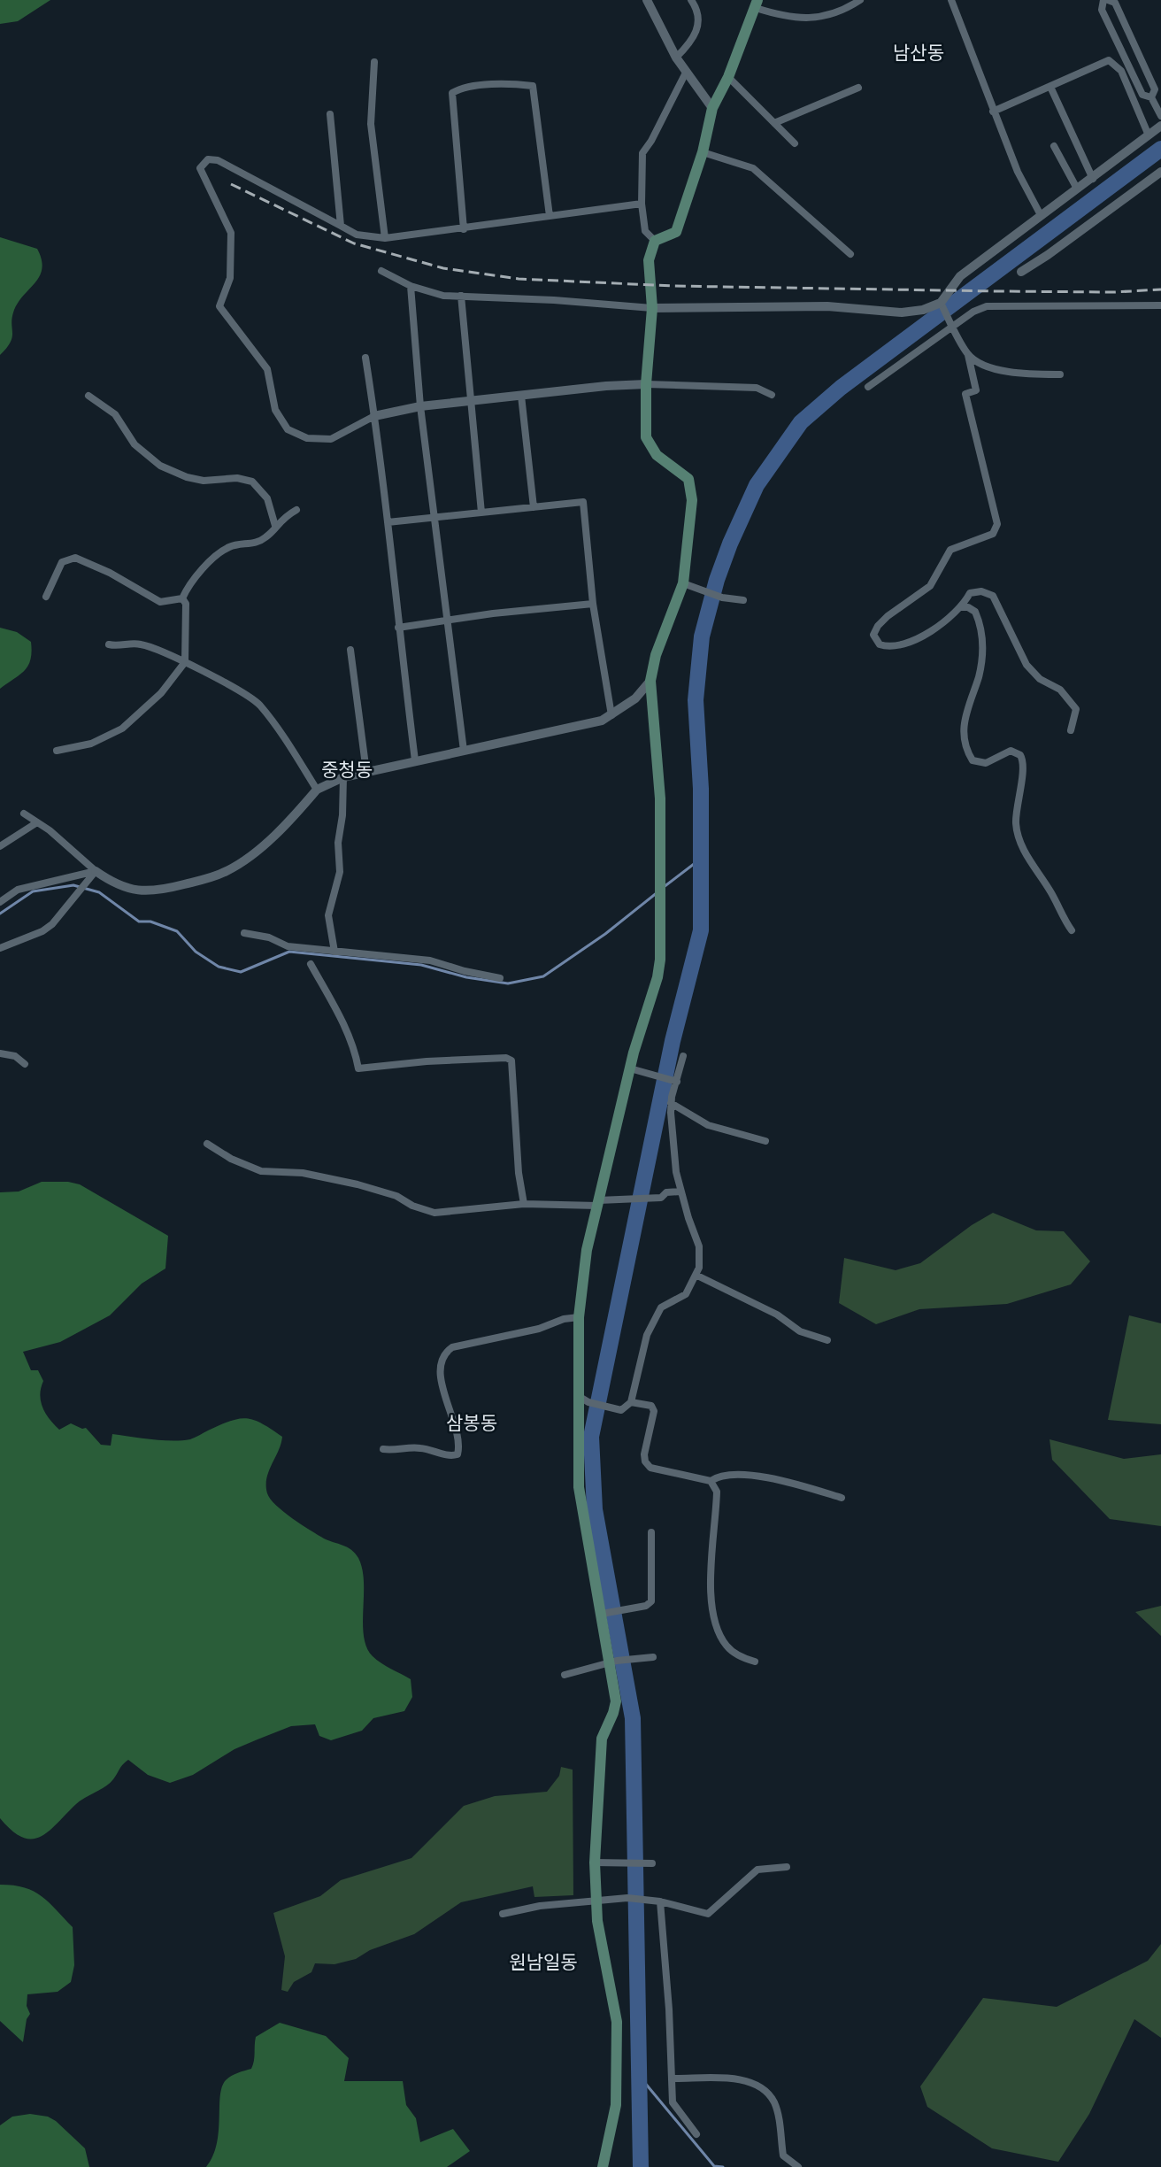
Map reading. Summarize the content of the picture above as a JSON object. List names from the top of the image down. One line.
{"districts":["남산동","중청동","삼봉동","원남일동"]}
